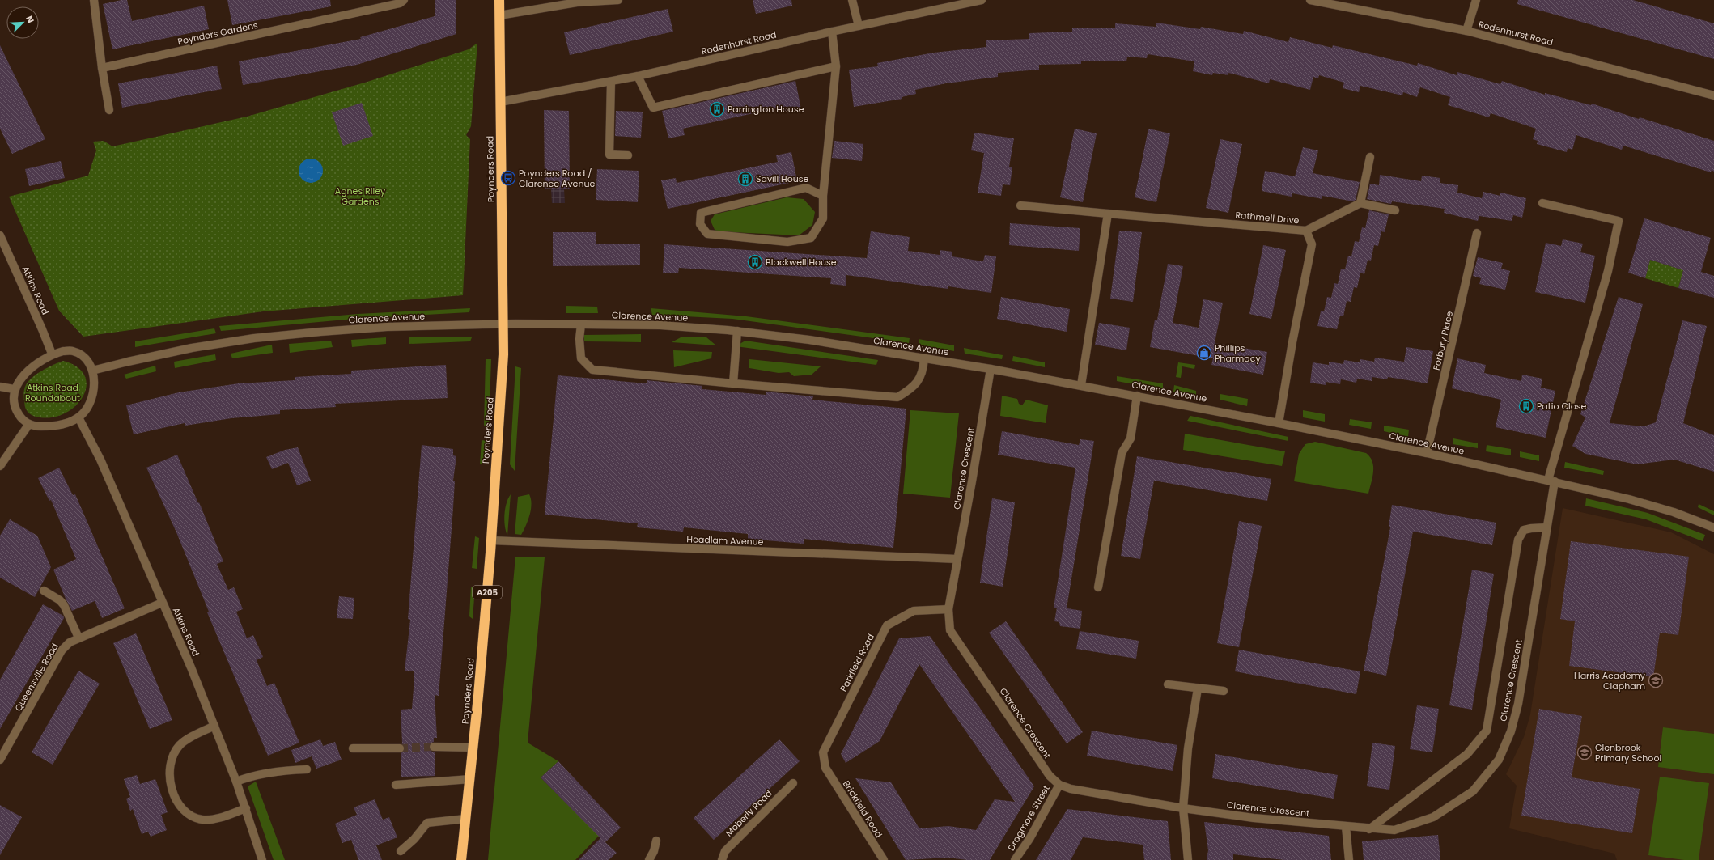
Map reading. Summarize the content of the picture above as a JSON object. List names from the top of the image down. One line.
{"streets":{"highway":["Poynders Road","A205"],"street":["Poynders Gardens","Rodenhurst Road","Rathmell Drive","Atkins Road","Clarence Avenue","Forbury Place","Clarence Crescent","Headlam Avenue","Parkfield Road","Queensville Road","Brickfield Road","Moberly Road","Dragmore Street"]},"crossings":[["Rodenhurst Road","Poynders Road"],["Poynders Road","Clarence Avenue"],["Poynders Road","Headlam Avenue"],["Rathmell Drive","Clarence Avenue"],["Atkins Road","Clarence Avenue"],["Atkins Road","Queensville Road"],["Clarence Avenue","Forbury Place"],["Clarence Avenue","Clarence Crescent"],["Clarence Crescent","Headlam Avenue"],["Clarence Crescent","Parkfield Road"],["Clarence Crescent","Dragmore Street"],["Parkfield Road","Brickfield Road"]],"parks":["Agnes Riley Gardens","Atkins Road Roundabout"],"places":{"building":["Parrington House","Savill House","Blackwell House","Patio Close"],"bus stop":["Poynders Road / Clarence Avenue"],"shop":["Phillips Pharmacy"],"school or university":["Harris Academy Clapham","Glenbrook Primary School"]},"north":"top right"}
